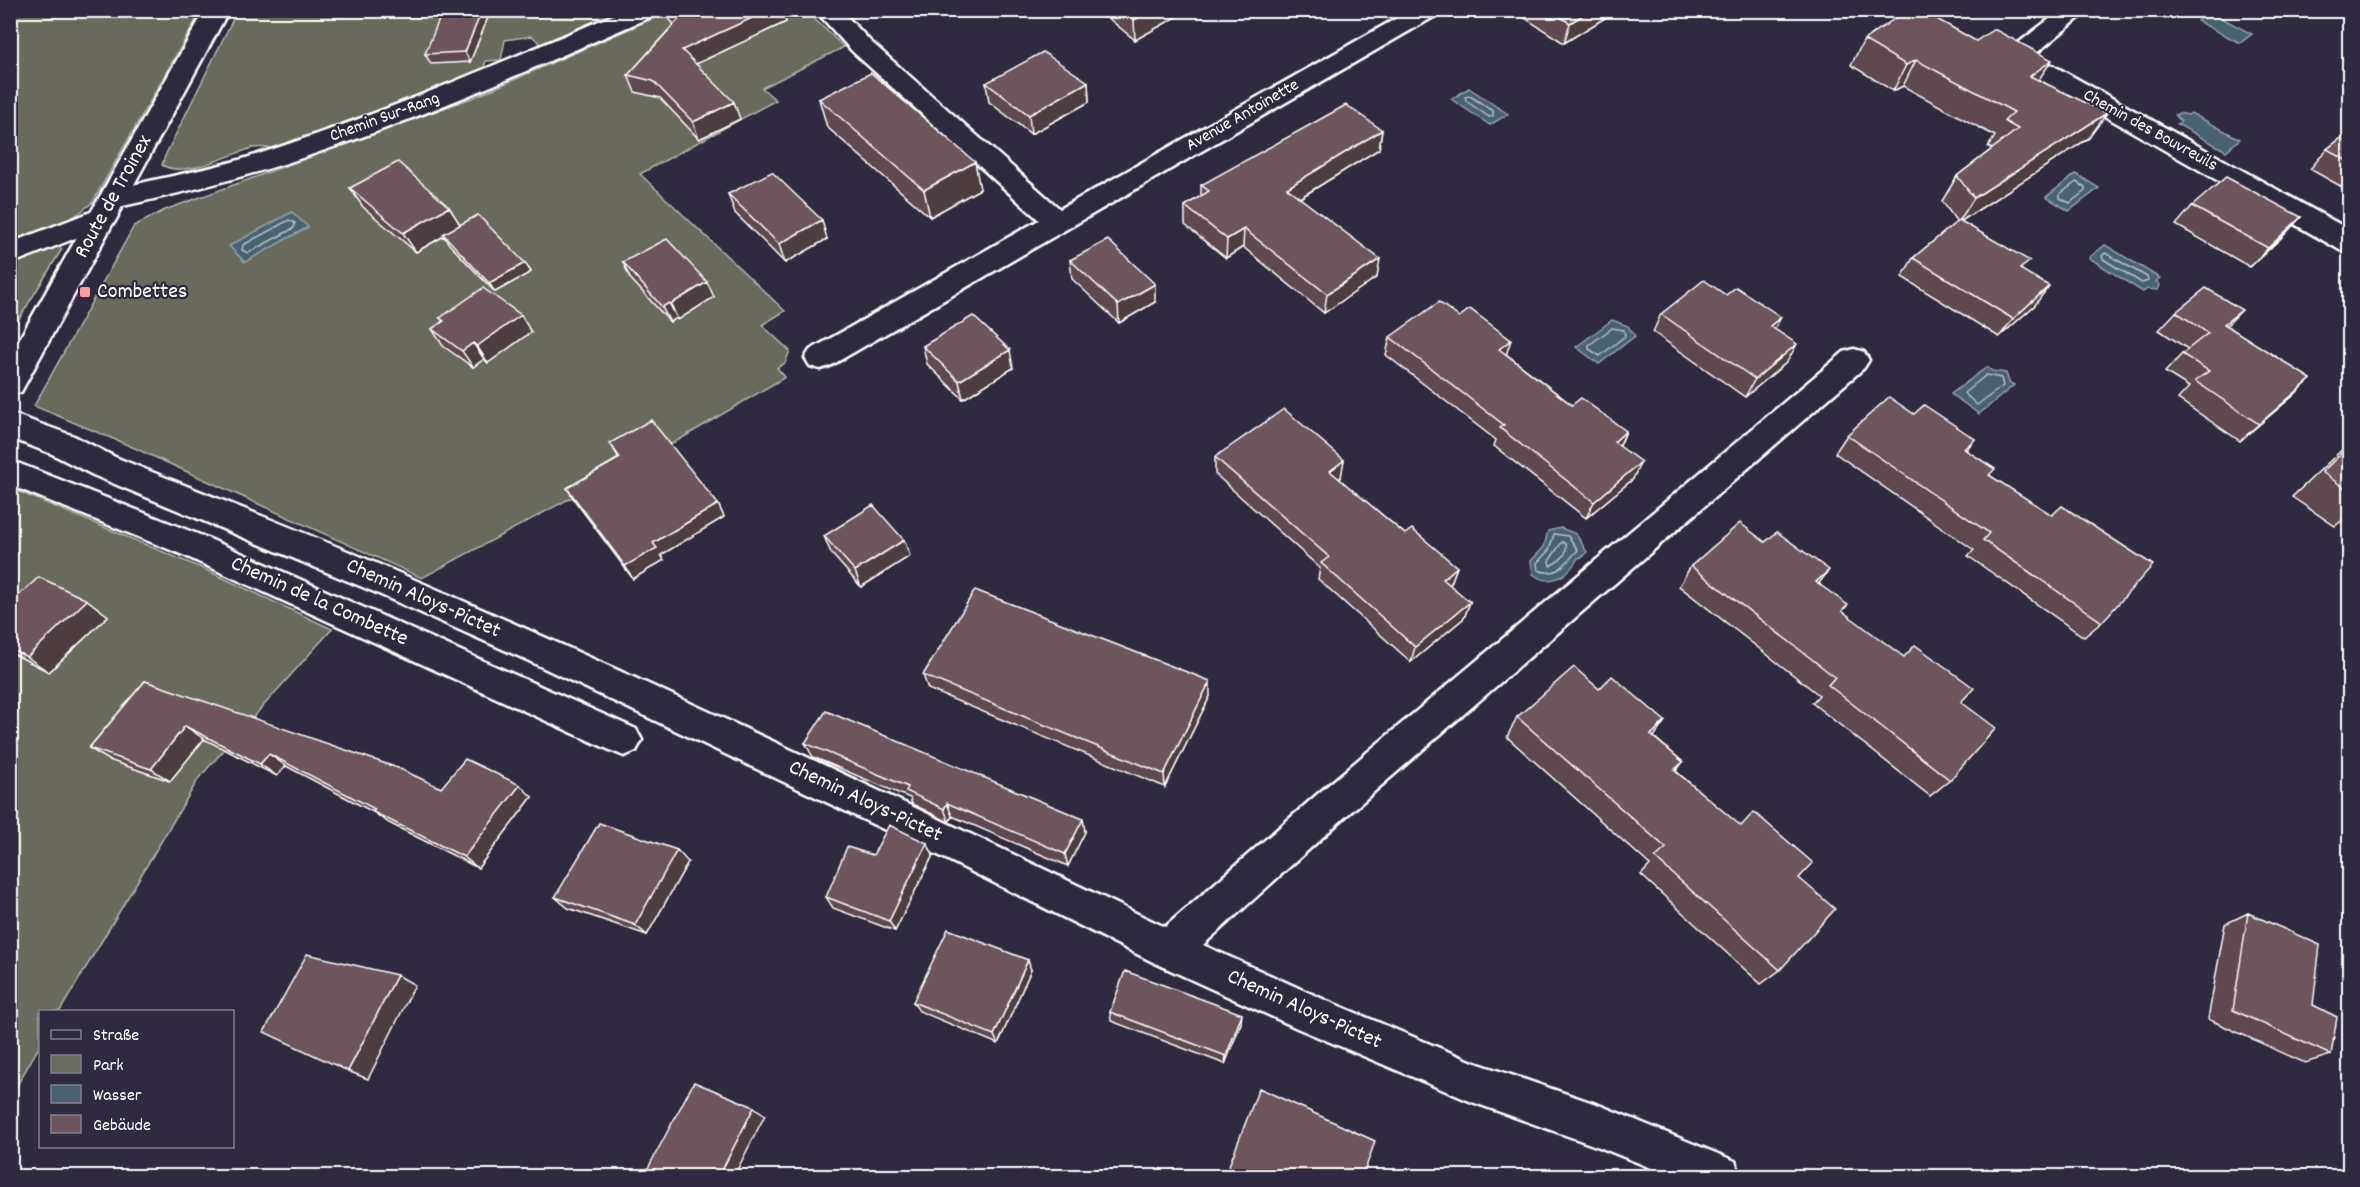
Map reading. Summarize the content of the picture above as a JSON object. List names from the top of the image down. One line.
{"streets":{"street":["Avenue Antoinette","Chemin Sur-Rang","Chemin des Bouvreuils","Route de Troinex","Chemin Aloys-Pictet","Chemin de la Combette"]},"crossings":[["Chemin Sur-Rang","Route de Troinex"]],"places":{"transit":["Combettes"]},"legend":["Straße","Park","Wasser","Gebäude"]}
